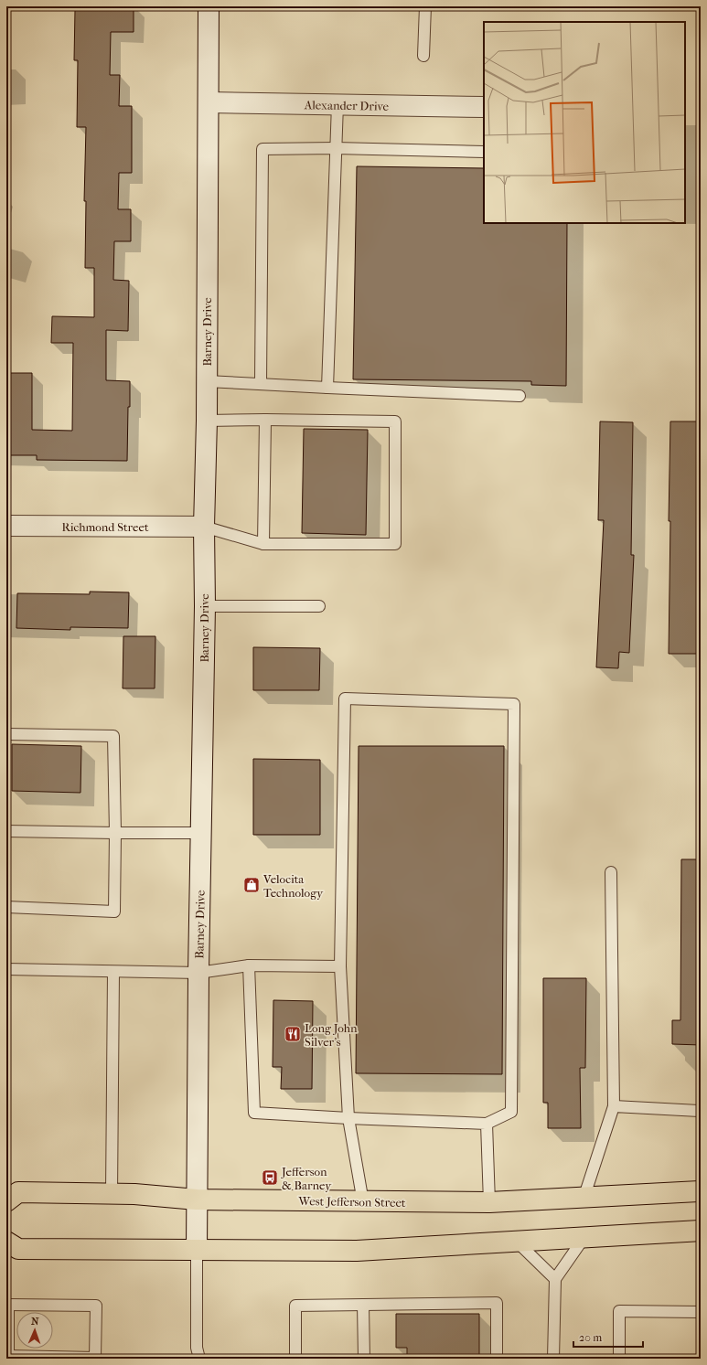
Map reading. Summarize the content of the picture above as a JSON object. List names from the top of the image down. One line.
{"streets":{"main road":["West Jefferson Street"],"street":["Alexander Drive","Barney Drive","Richmond Street"]},"crossings":[["Alexander Drive","Barney Drive"],["Barney Drive","Richmond Street"],["Barney Drive","West Jefferson Street"]],"places":{"shop":["Velocita Technology"],"restaurant":["Long John Silver's"],"bus stop":["Jefferson & Barney"]},"scale_bar":"20 m","north":"top"}
